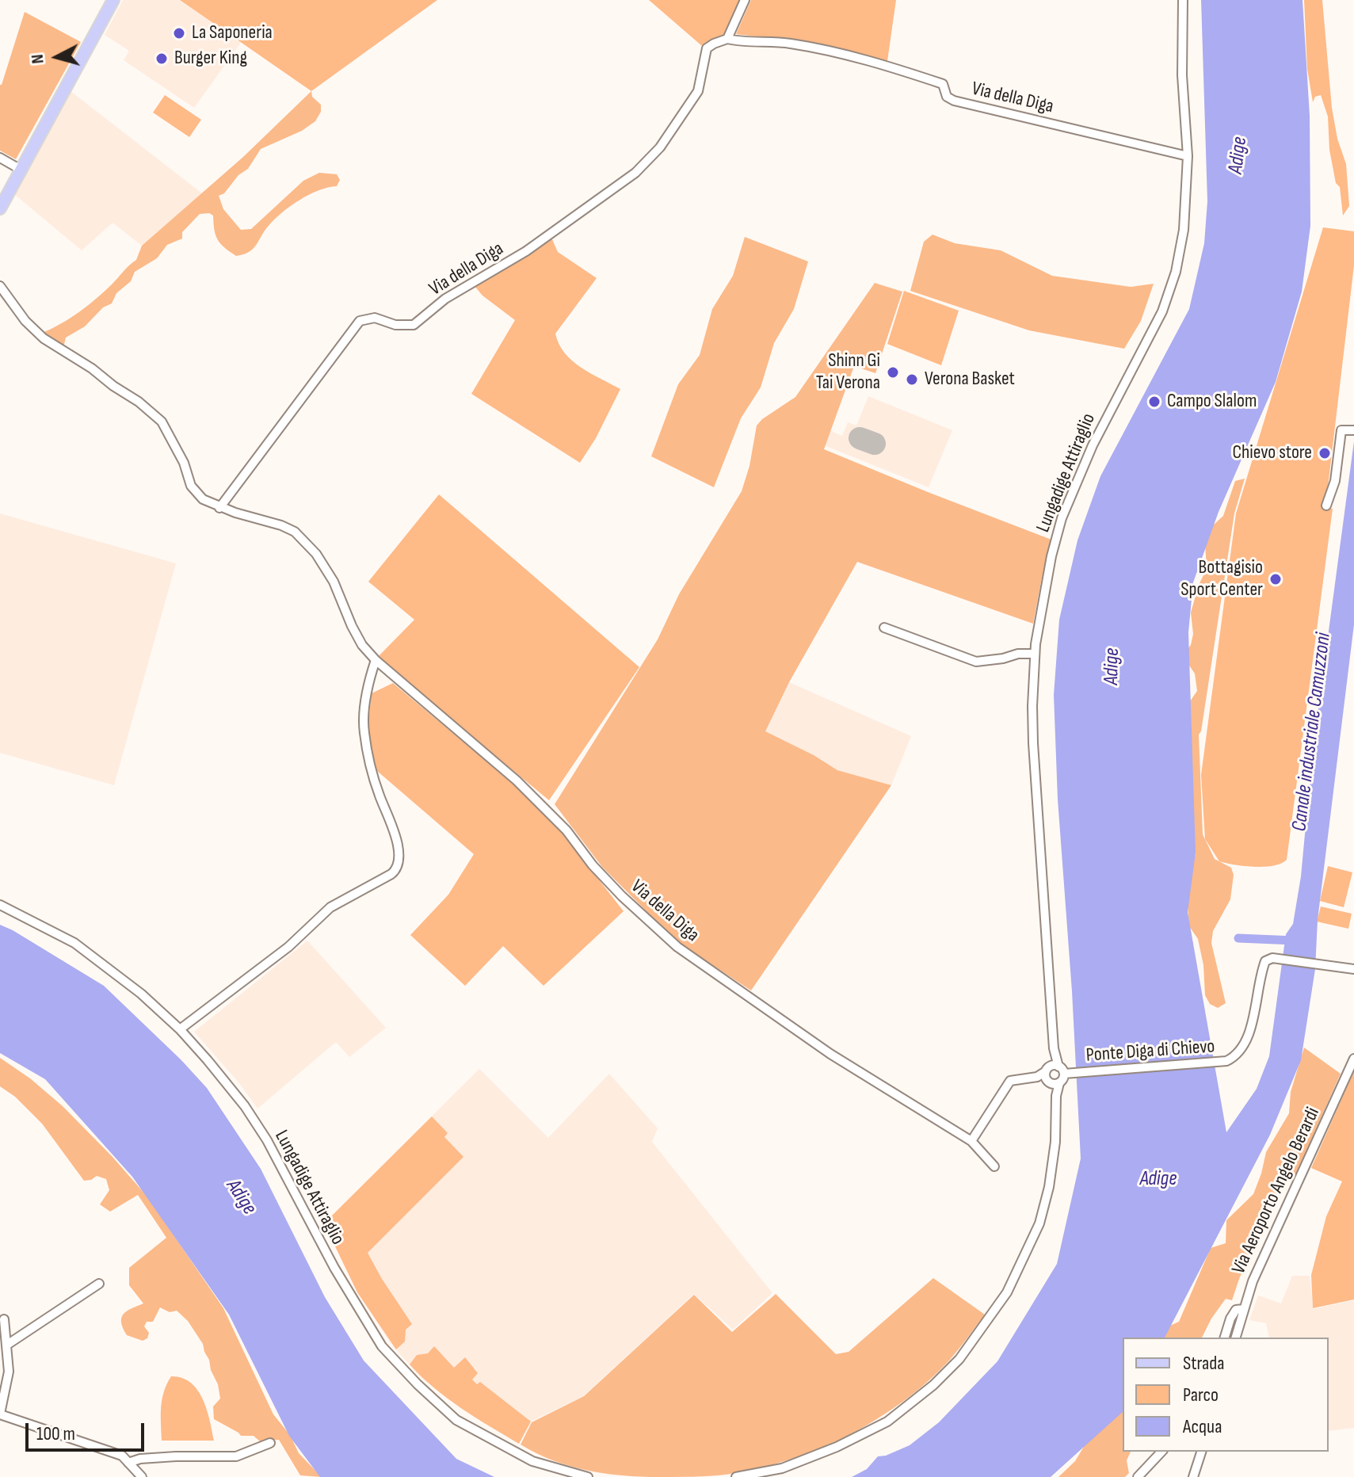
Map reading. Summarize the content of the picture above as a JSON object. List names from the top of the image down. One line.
{"streets":{"street":["Via della Diga","Lungadige Attiraglio","Ponte Diga di Chievo","Via Aeroporto Angelo Berardi"]},"crossings":[["Via della Diga","Lungadige Attiraglio"],["Lungadige Attiraglio","Ponte Diga di Chievo"]],"water":["Adige","Canale industriale Camuzzoni"],"places":["La Saponeria","Burger King","Shinn Gi Tai Verona","Verona Basket","Campo Slalom","Chievo store","Bottagisio Sport Center"],"legend":["Strada","Parco","Acqua"],"scale_bar":"100 m","north":"left"}
